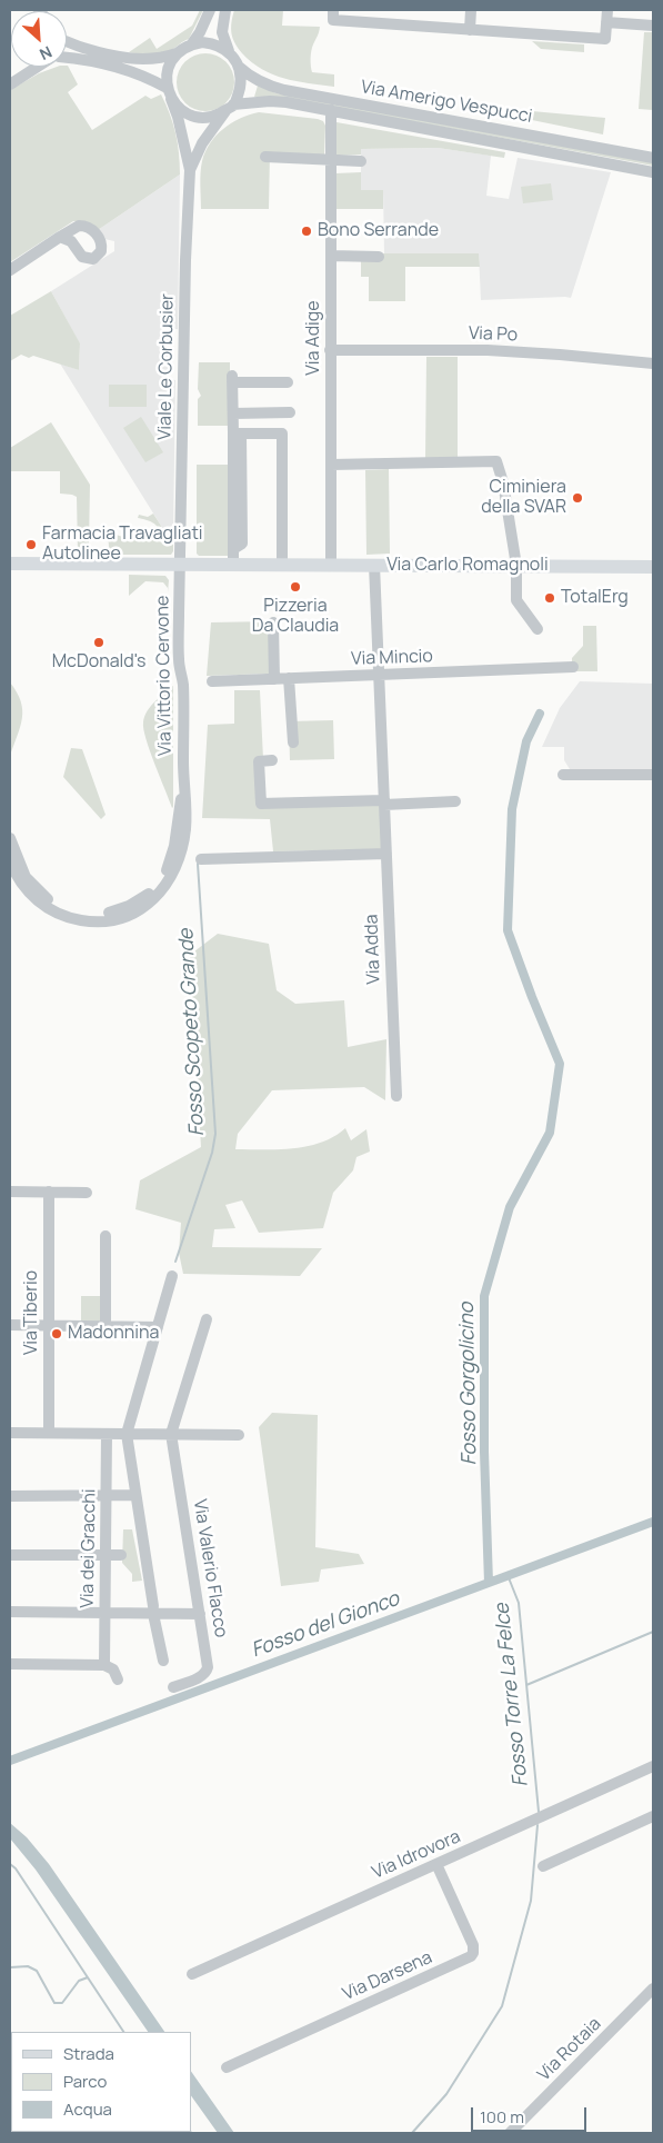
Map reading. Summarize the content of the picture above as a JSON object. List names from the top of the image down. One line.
{"streets":{"main road":["Via Carlo Romagnoli"],"street":["Via Amerigo Vespucci","Via Po","Via Adige","Viale Le Corbusier","Via Mincio","Via Vittorio Cervone","Via Adda","Via Tiberio","Via dei Gracchi","Via Valerio Flacco","Via Idrovora","Via Darsena","Via Rotaia"]},"crossings":[["Via Amerigo Vespucci","Via Adige"],["Via Amerigo Vespucci","Viale Le Corbusier"],["Via Po","Via Adige"],["Via Adige","Via Carlo Romagnoli"],["Viale Le Corbusier","Via Carlo Romagnoli"],["Viale Le Corbusier","Via Vittorio Cervone"],["Via Carlo Romagnoli","Via Vittorio Cervone"],["Via Carlo Romagnoli","Via Adda"],["Via Mincio","Via Adda"],["Via Idrovora","Via Darsena"]],"water":["Fosso Scopeto Grande","Fosso Gorgolicino","Fosso del Gionco","Fosso Torre La Felce"],"places":["Bono Serrande","Ciminiera della SVAR","Farmacia Travagliati Autolinee","Pizzeria Da Claudia","TotalErg","McDonald's","Madonnina"],"legend":["Strada","Parco","Acqua"],"scale_bar":"100 m","north":"bottom right"}
